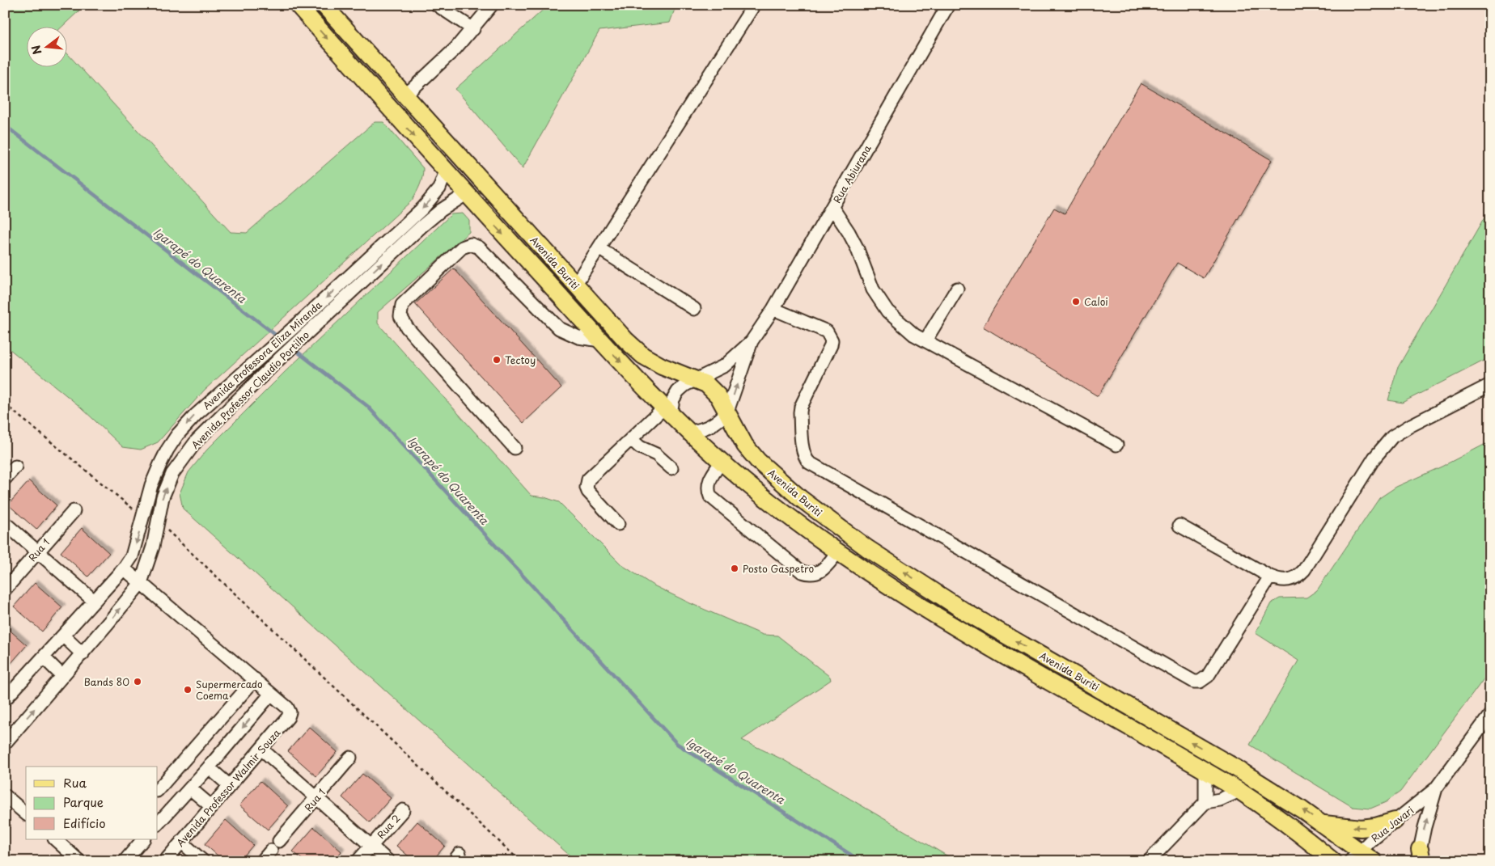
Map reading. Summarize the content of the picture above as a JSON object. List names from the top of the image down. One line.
{"streets":{"main road":["Avenida Buriti"],"street":["Rua Abiurana","Avenida Professora Eliza Miranda","Avenida Professor Claudio Portilho","Rua 1","Avenida Professor Walmir Souza","Rua Javari","Rua 2"]},"crossings":[["Rua Abiurana","Avenida Buriti"],["Avenida Buriti","Avenida Professora Eliza Miranda"],["Avenida Buriti","Avenida Professor Claudio Portilho"],["Avenida Buriti","Rua Javari"],["Avenida Professora Eliza Miranda","Avenida Professor Claudio Portilho"]],"one_way":["Avenida Professora Eliza Miranda","Avenida Professor Claudio Portilho"],"water":["Igarapé do Quarenta"],"places":["Caloi","Tectoy","Posto Gaspetro","Bands 80","Supermercado Coema"],"legend":["Rua","Parque","Edifício"],"north":"left"}
